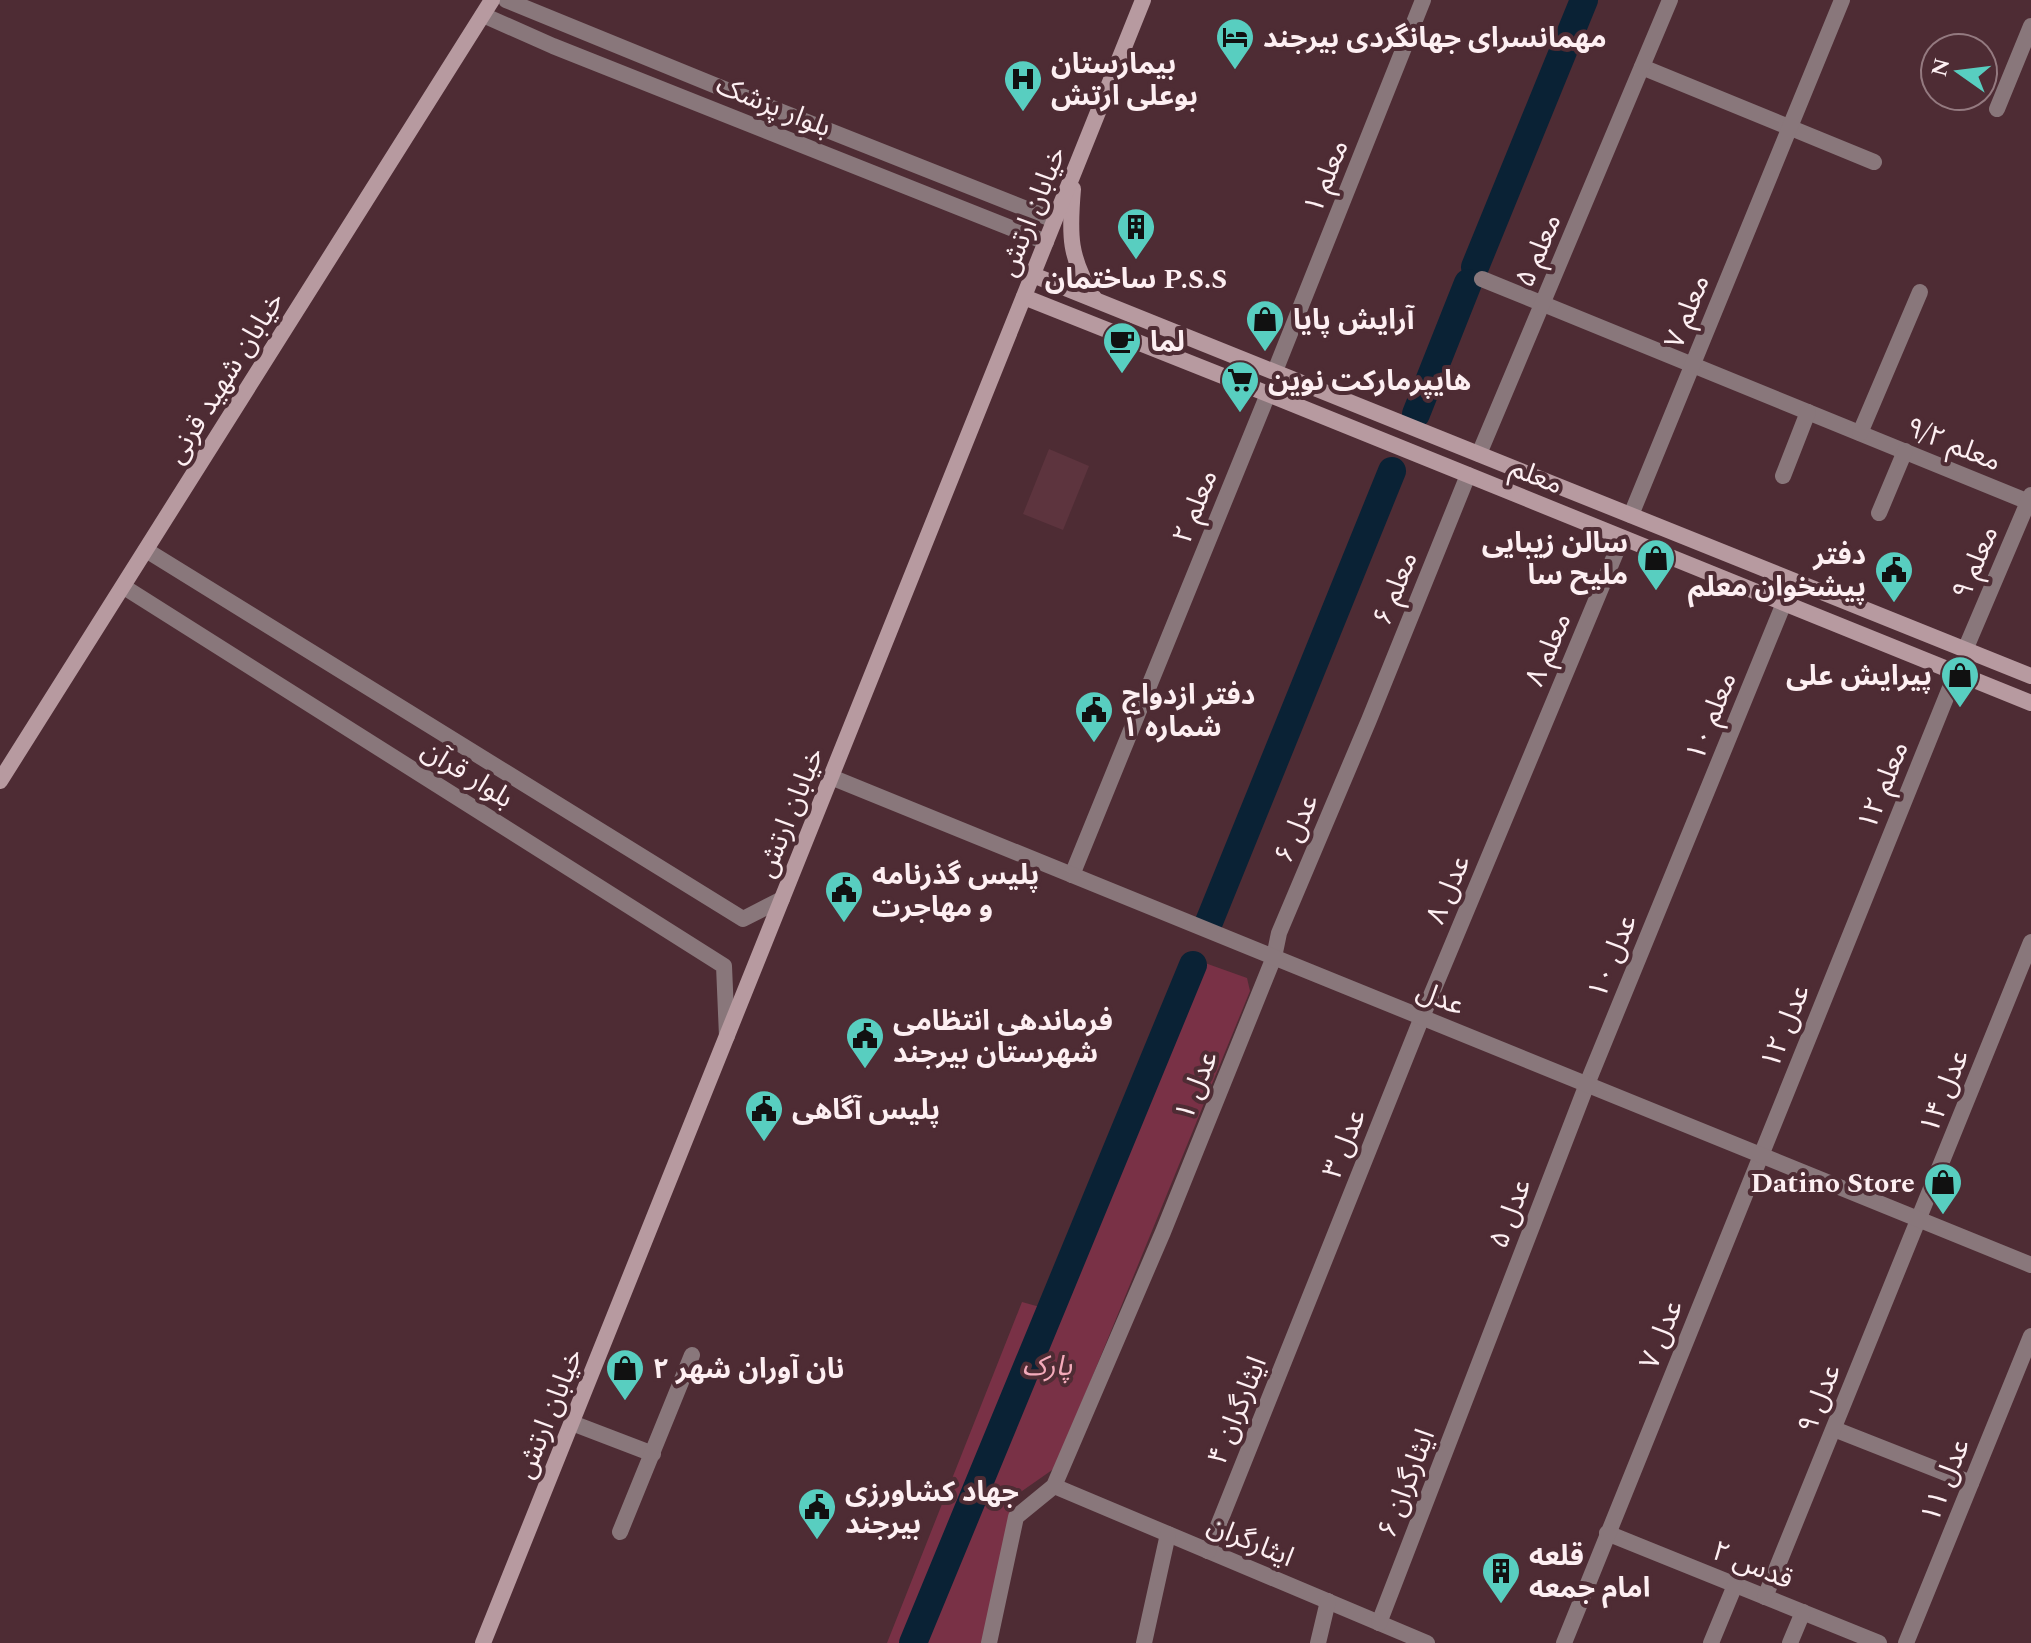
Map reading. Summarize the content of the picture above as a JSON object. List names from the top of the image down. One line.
{"streets":{"main road":["خیابان ارتش","خیابان شهید قرنی","معلم"],"street":["بلوار پزشک","معلم ۱","معلم ۵","معلم ۷","معلم ۹/۲","معلم ۲","معلم ۹","معلم ۶","معلم ۸","معلم ۱۰","بلوار قرآن","معلم ۱۲","عدل ۶","عدل ۸","عدل ۱۰","عدل","عدل ۱۲","عدل ۱","عدل ۱۴","عدل ۳","عدل ۵","عدل ۷","عدل ۹","ایثارگران ۴","عدل ۱۱","ایثارگران ۶","ایثارگران","قدس ۲"]},"crossings":[["بلوار پزشک","خیابان ارتش"],["بلوار پزشک","خیابان شهید قرنی"],["معلم ۱","معلم"],["خیابان ارتش","معلم"],["خیابان ارتش","بلوار قرآن"],["خیابان ارتش","عدل"],["معلم ۵","معلم ۹/۲"],["معلم ۵","معلم"],["معلم ۷","معلم ۹/۲"],["معلم ۷","معلم"],["خیابان شهید قرنی","بلوار قرآن"],["معلم ۹/۲","معلم ۹"],["معلم","معلم ۲"],["معلم","معلم ۹"],["معلم","معلم ۶"],["معلم","معلم ۸"],["معلم","معلم ۱۰"],["معلم","معلم ۱۲"],["معلم ۲","عدل"],["معلم ۶","عدل ۶"],["معلم ۸","عدل ۸"],["معلم ۱۰","عدل ۱۰"],["معلم ۱۲","عدل ۱۲"],["عدل ۶","عدل"],["عدل ۶","عدل ۱"],["عدل ۸","عدل"],["عدل ۸","عدل ۳"],["عدل ۱۰","عدل"],["عدل ۱۰","عدل ۵"],["عدل","عدل ۱۲"],["عدل","عدل ۱"],["عدل","عدل ۱۴"],["عدل","عدل ۳"],["عدل","عدل ۵"],["عدل","عدل ۷"],["عدل","عدل ۹"],["عدل ۱۲","عدل ۷"],["عدل ۱","ایثارگران"],["عدل ۱۴","عدل ۹"],["عدل ۳","ایثارگران ۴"],["عدل ۵","ایثارگران ۶"],["عدل ۷","قدس ۲"],["عدل ۹","قدس ۲"],["ایثارگران ۴","ایثارگران"],["ایثارگران ۶","ایثارگران"]],"parks":["پارک"],"places":{"hotel":["مهمانسرای جهانگردی بیرجند"],"hospital":["بیمارستان بوعلی ارتش"],"building":["ساختمان P.S.S","قلعه امام جمعه"],"shop":["آرایش پایا","سالن زیبایی ملیح سا","پیرایش علی","Datino Store","نان آوران شهر ۲"],"cafe":["لما"],"supermarket":["هایپرمارکت نوین"],"public building":["دفتر پیشخوان معلم","دفتر ازدواج شماره ۱","پلیس گذرنامه و مهاجرت","فرماندهی انتظامی شهرستان بیرجند","پلیس آگاهی","جهاد کشاورزی بیرجند"]},"north":"left"}
